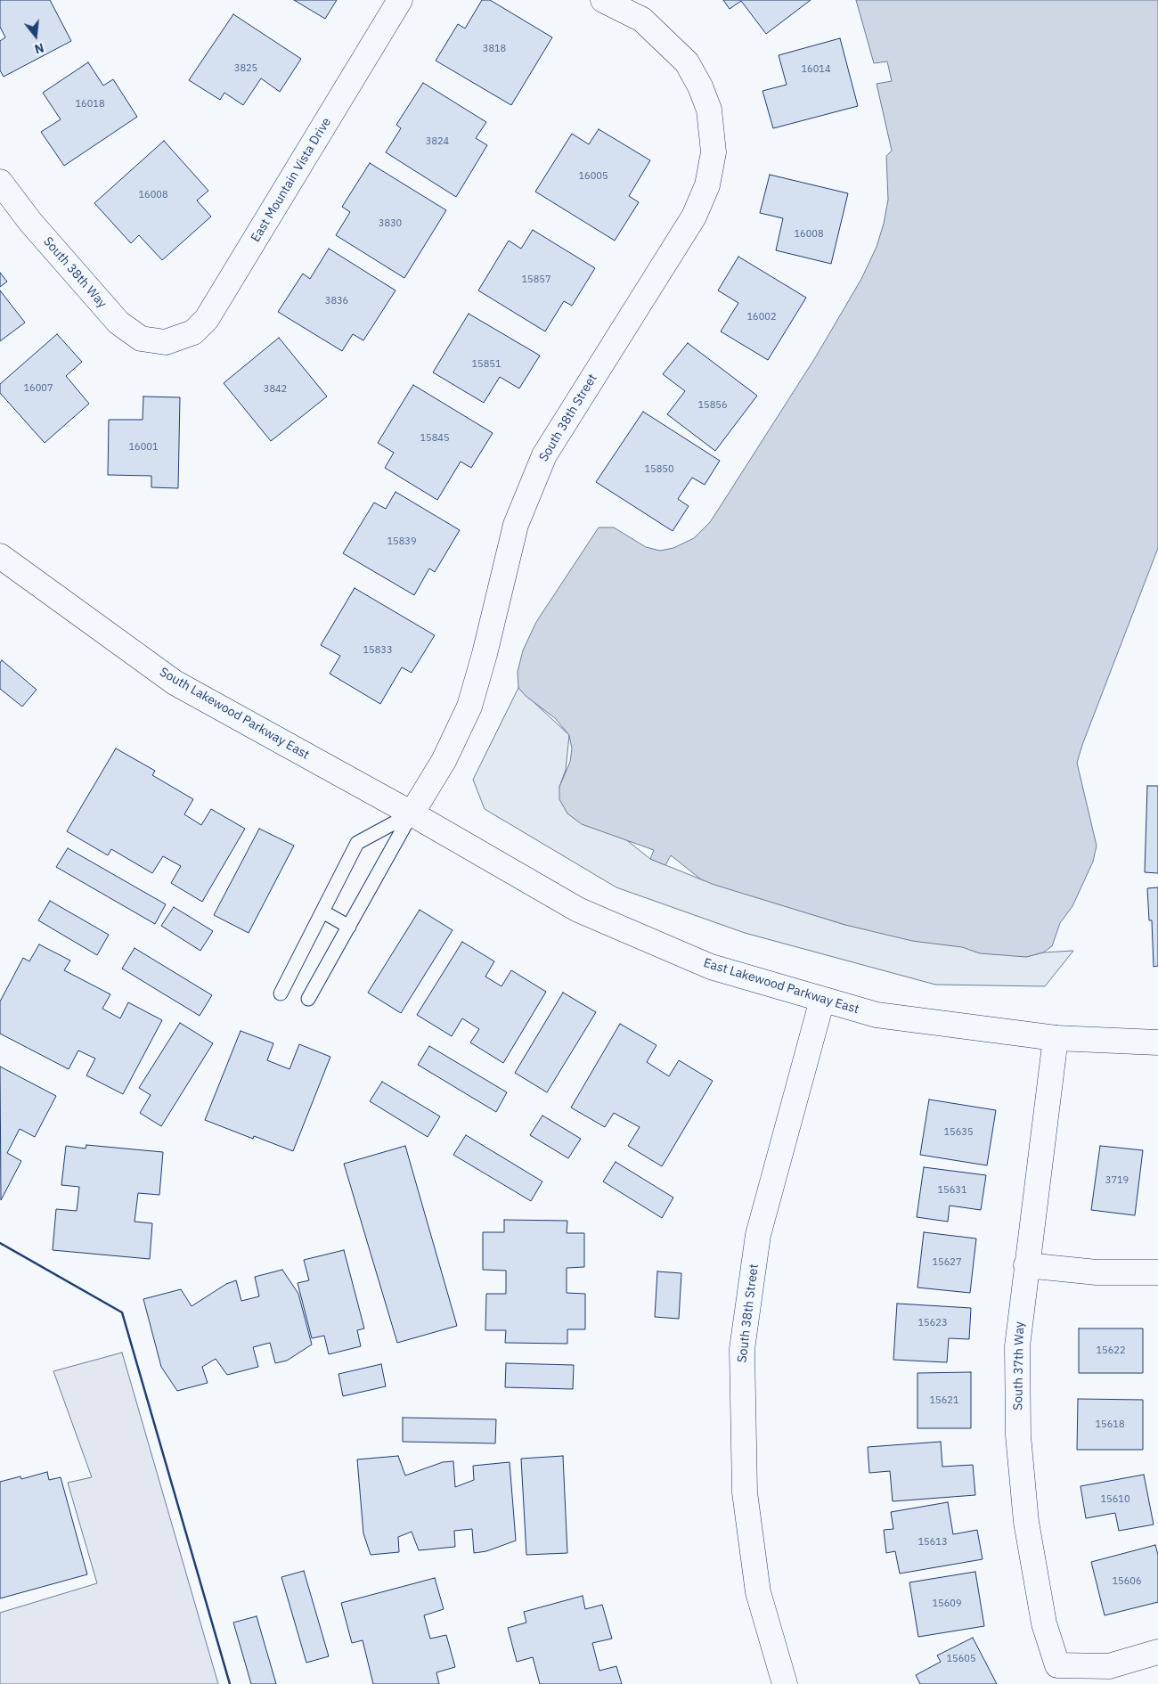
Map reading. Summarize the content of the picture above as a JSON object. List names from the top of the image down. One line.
{"streets":{"street":["East Mountain Vista Drive","South 38th Way","South 38th Street","South Lakewood Parkway East","East Lakewood Parkway East","South 37th Way"]},"crossings":[["East Mountain Vista Drive","South 38th Way"],["South 38th Street","South Lakewood Parkway East"],["South 38th Street","East Lakewood Parkway East"],["South Lakewood Parkway East","East Lakewood Parkway East"],["East Lakewood Parkway East","South 37th Way"]],"house_numbers":["3818","3825","16014","16018","3824","16005","16008","3830","16008","15857","3836","16002","15851","16007","3842","15856","15845","16001","15850","15839","15833","15635","3719","15631","15627","15623","15622","15621","15618","15610","15613","15606","15609","15605"],"north":"bottom"}
